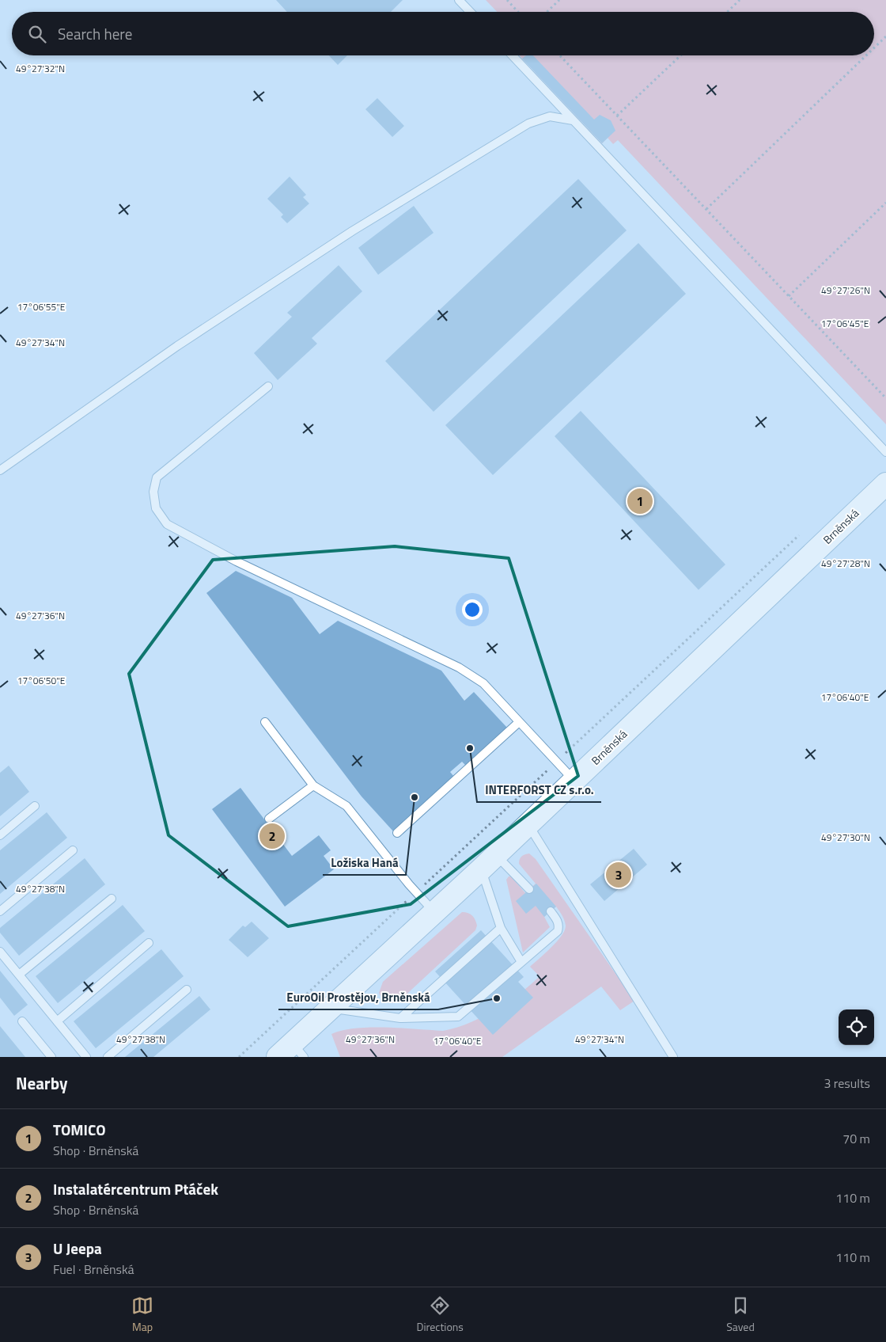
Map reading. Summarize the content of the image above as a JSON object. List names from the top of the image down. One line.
{"streets":{"main road":["Brněnská"]},"places":["INTERFORST CZ s.r.o.","Ložiska Haná","EuroOil Prostějov, Brněnská"],"page":{"search":"Search here","pins":["1","2","3"],"heading":["Nearby","3 results"],"list":[{"mark":"1","name":"TOMICO","note":"Shop · Brněnská","value":"70 m"},{"mark":"2","name":"Instalatércentrum Ptáček","note":"Shop · Brněnská","value":"110 m"},{"mark":"3","name":"U Jeepa","note":"Fuel · Brněnská","value":"110 m"}],"nav":["Map","Directions","Saved"]},"coordinates":["49°27'32\"N","49°27'26\"N","17°06'55\"E","17°06'45\"E","49°27'34\"N","49°27'28\"N","49°27'36\"N","17°06'50\"E","17°06'40\"E","49°27'30\"N","49°27'38\"N"]}
